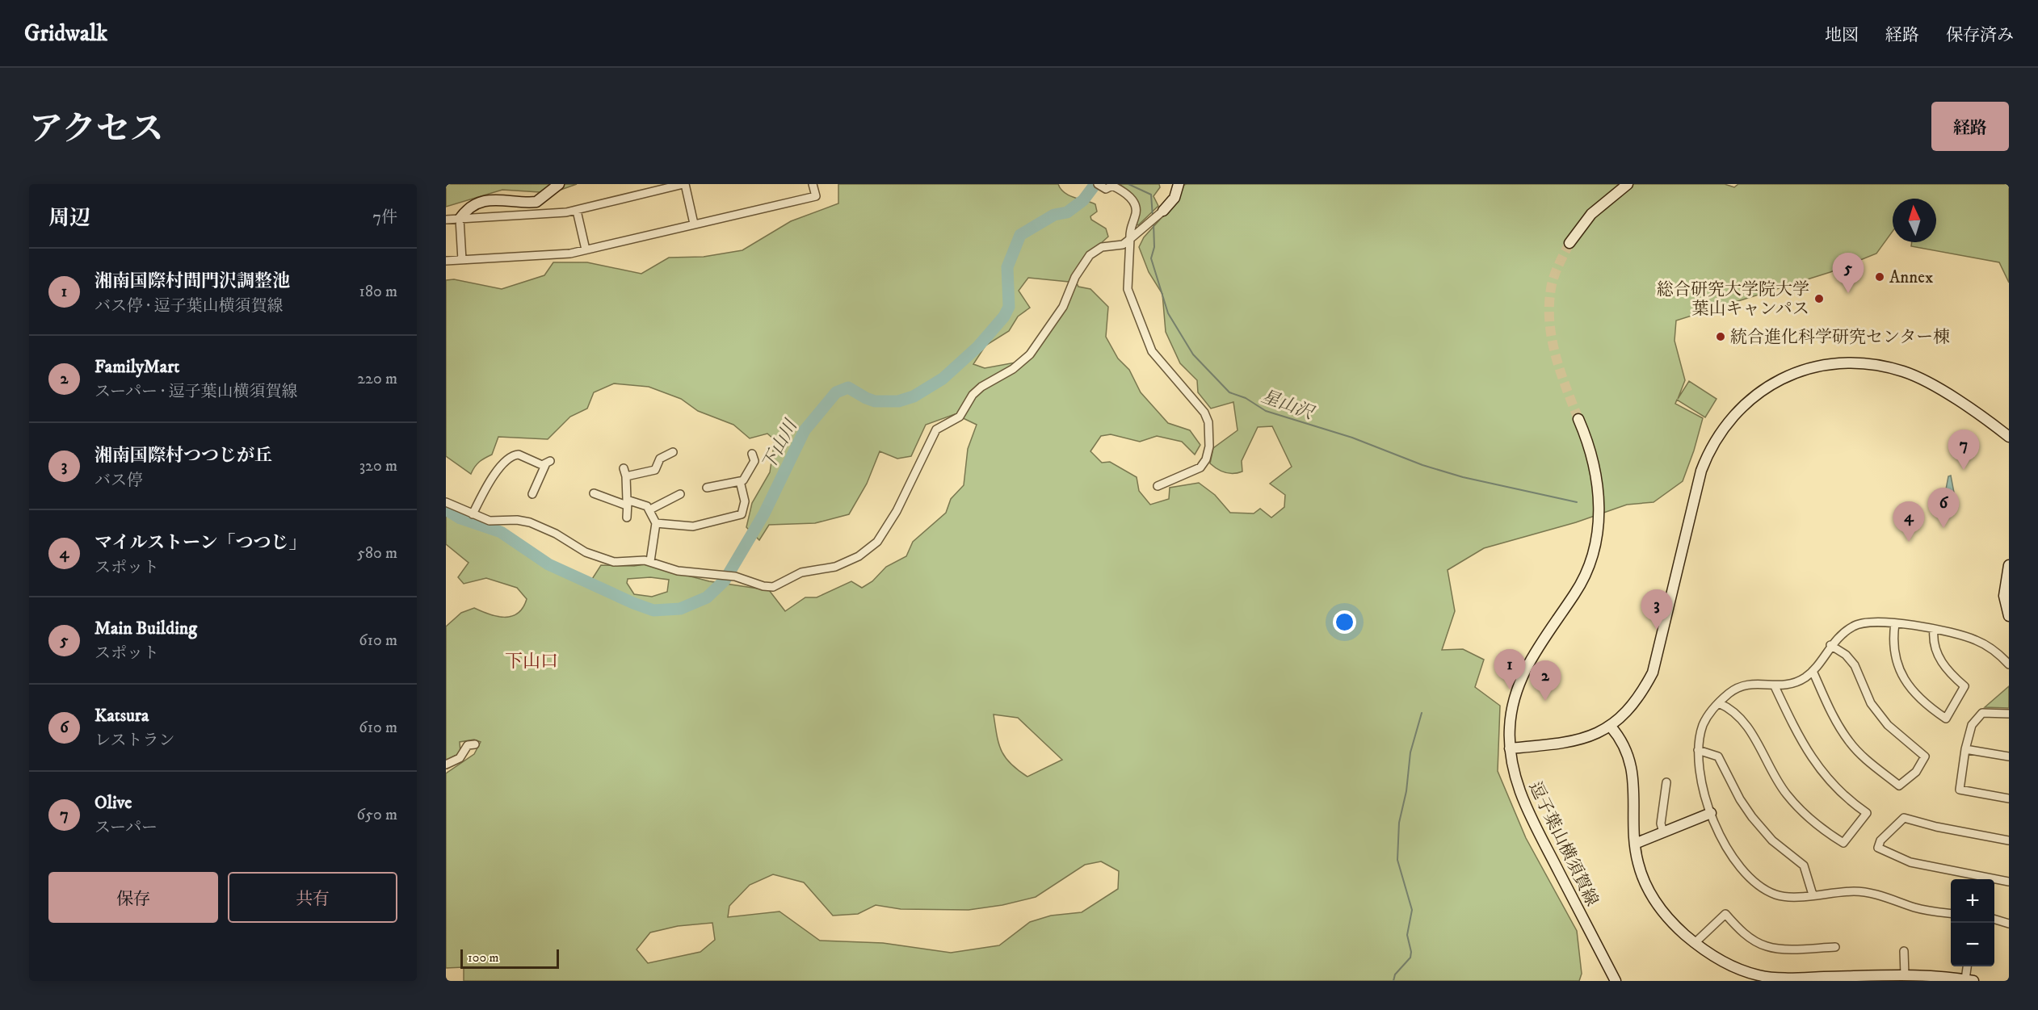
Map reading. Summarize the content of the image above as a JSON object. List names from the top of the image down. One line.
{"streets":{"street":["逗子葉山横須賀線"]},"districts":["下山口"],"water":["星山沢","下山川"],"places":["Annex","総合研究大学院大学 葉山キャンパス","統合進化科学研究センター棟"],"scale_bar":"100 m","north":"top","page":{"header":"Gridwalk","nav":["地図","経路","保存済み"],"title":"アクセス","buttons":["経路",["保存","共有"]],"heading":["周辺","7件"],"list":[{"mark":"1","name":"湘南国際村間門沢調整池","note":"バス停 · 逗子葉山横須賀線","value":"180 m"},{"mark":"2","name":"FamilyMart","note":"スーパー · 逗子葉山横須賀線","value":"220 m"},{"mark":"3","name":"湘南国際村つつじが丘","note":"バス停","value":"320 m"},{"mark":"4","name":"マイルストーン「つつじ」","note":"スポット","value":"580 m"},{"mark":"5","name":"Main Building","note":"スポット","value":"610 m"},{"mark":"6","name":"Katsura","note":"レストラン","value":"610 m"},{"mark":"7","name":"Olive","note":"スーパー","value":"650 m"}],"pins":["5","7","6","4","3","1","2"],"map_buttons":["+","−"],"scale":"100 m"}}
